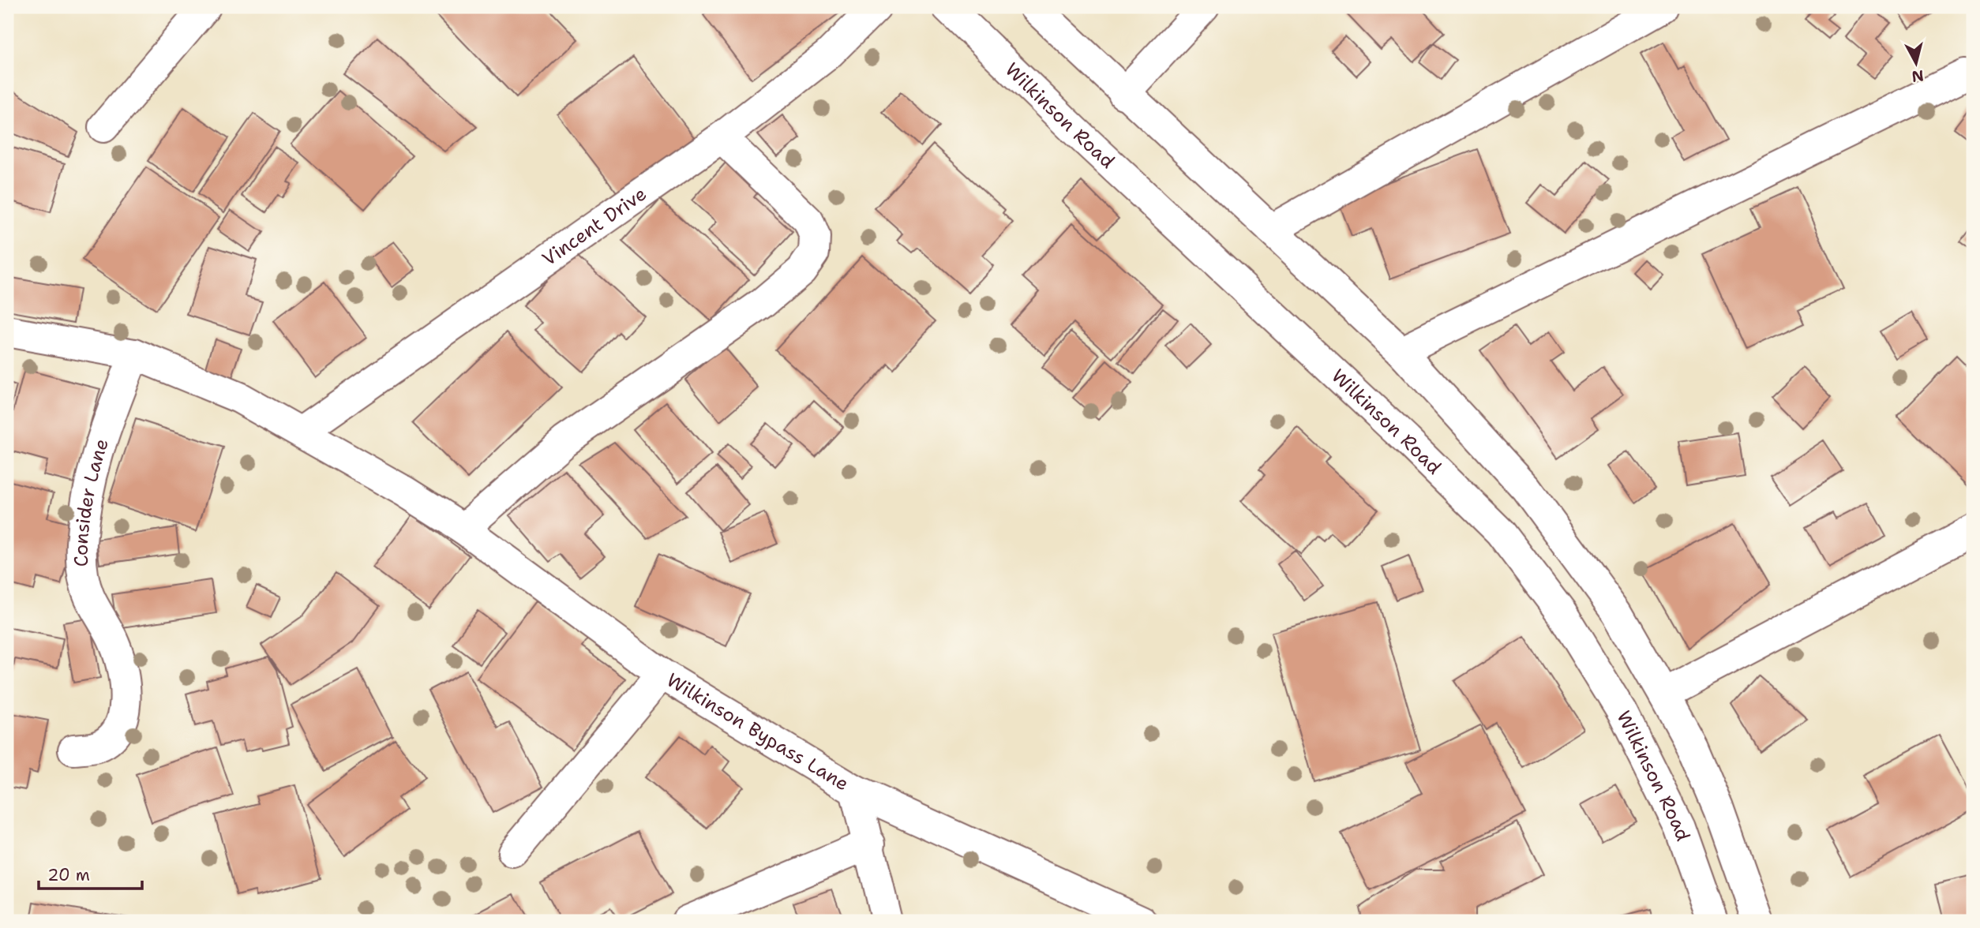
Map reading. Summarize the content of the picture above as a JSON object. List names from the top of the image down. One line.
{"streets":{"street":["Wilkinson Road","Vincent Drive","Consider Lane","Wilkinson Bypass Lane"]},"crossings":[["Vincent Drive","Wilkinson Bypass Lane"],["Consider Lane","Wilkinson Bypass Lane"]],"scale_bar":"20 m","north":"bottom"}
